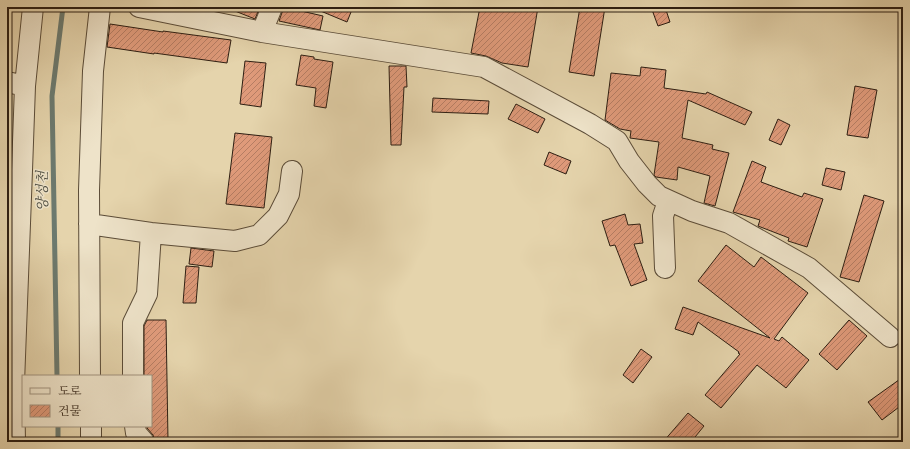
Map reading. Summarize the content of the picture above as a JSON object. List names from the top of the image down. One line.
{"water":["양성천"],"legend":["도로","건물"]}
